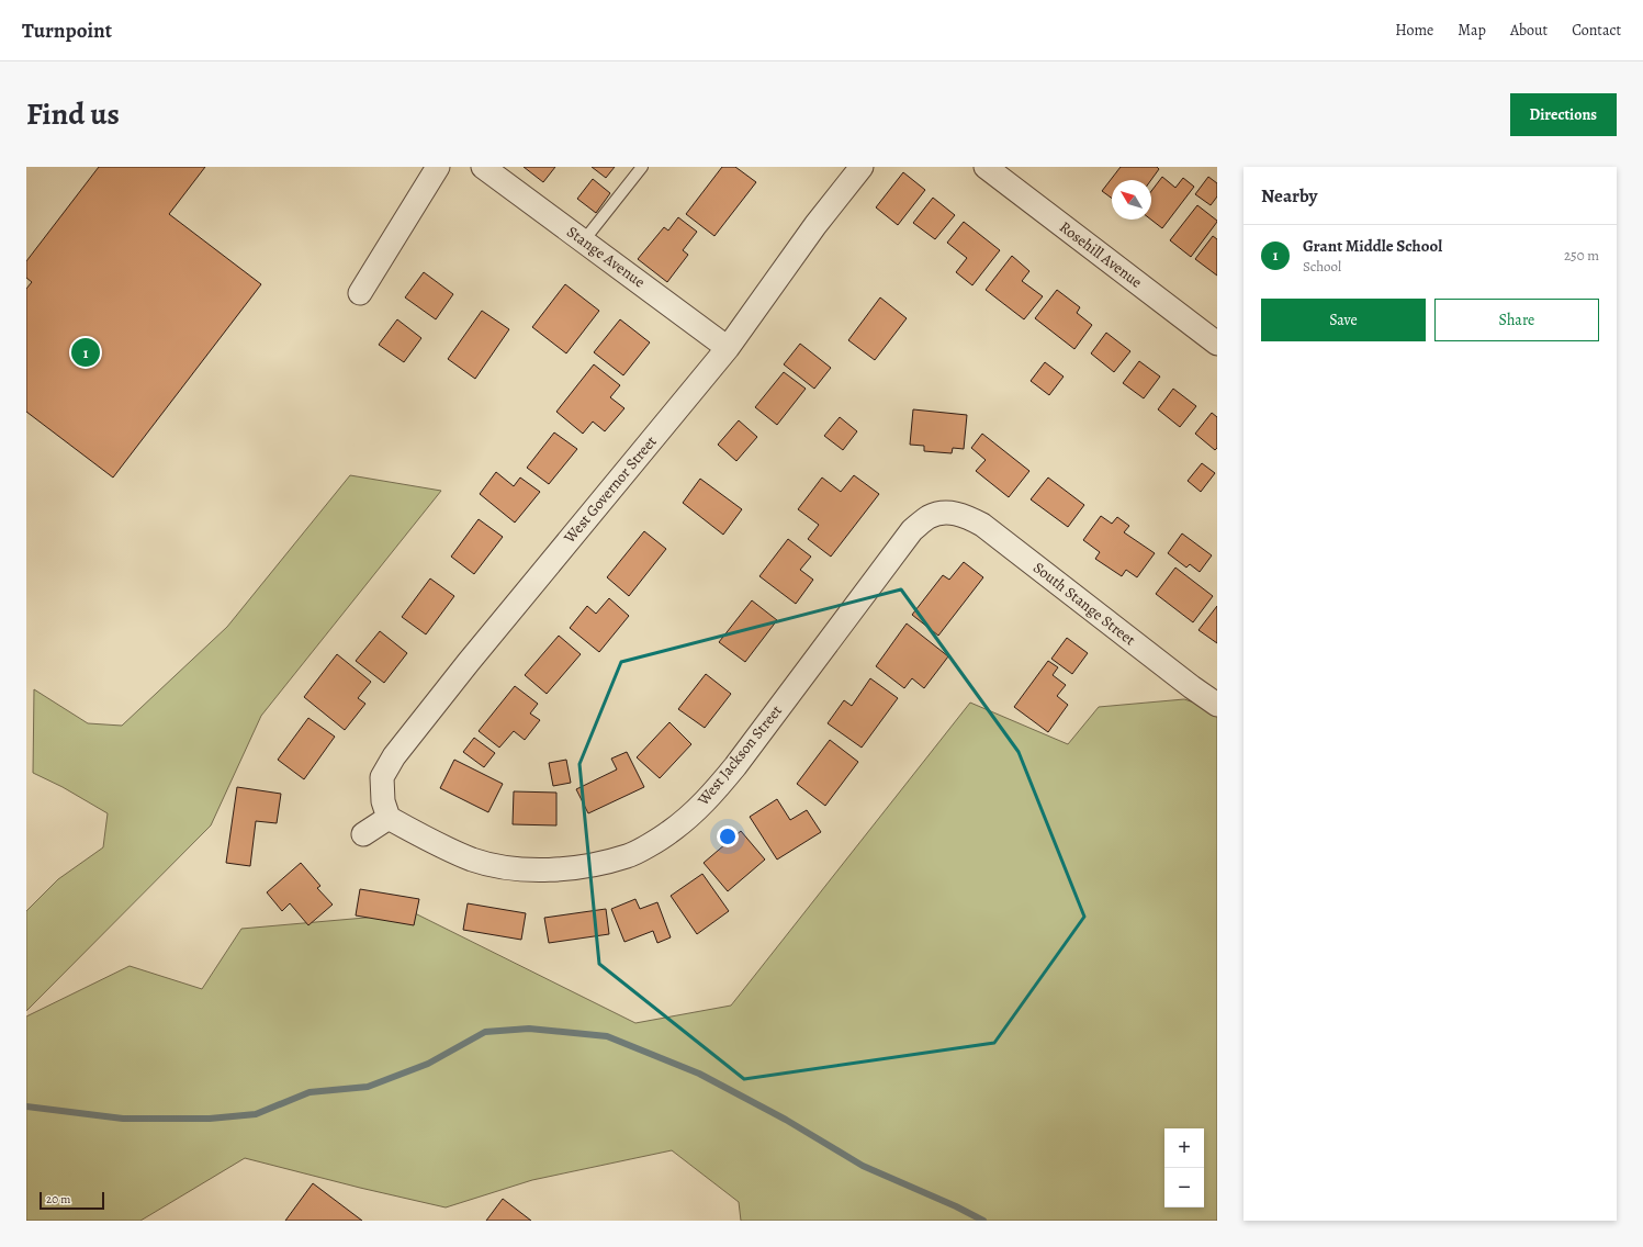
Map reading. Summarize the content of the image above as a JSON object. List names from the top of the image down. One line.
{"streets":{"street":["Rosehill Avenue","Stange Avenue","West Governor Street","South Stange Street","West Jackson Street"]},"crossings":[["Stange Avenue","West Governor Street"],["West Governor Street","West Jackson Street"],["South Stange Street","West Jackson Street"]],"scale_bar":"20 m","north":"top left","page":{"header":"Turnpoint","nav":["Home","Map","About","Contact"],"title":"Find us","buttons":["Directions",["Save","Share"]],"heading":"Nearby","list":[{"mark":"1","name":"Grant Middle School","note":"School","value":"250 m"}],"pins":"1","map_buttons":["+","−"],"scale":"20 m"}}
